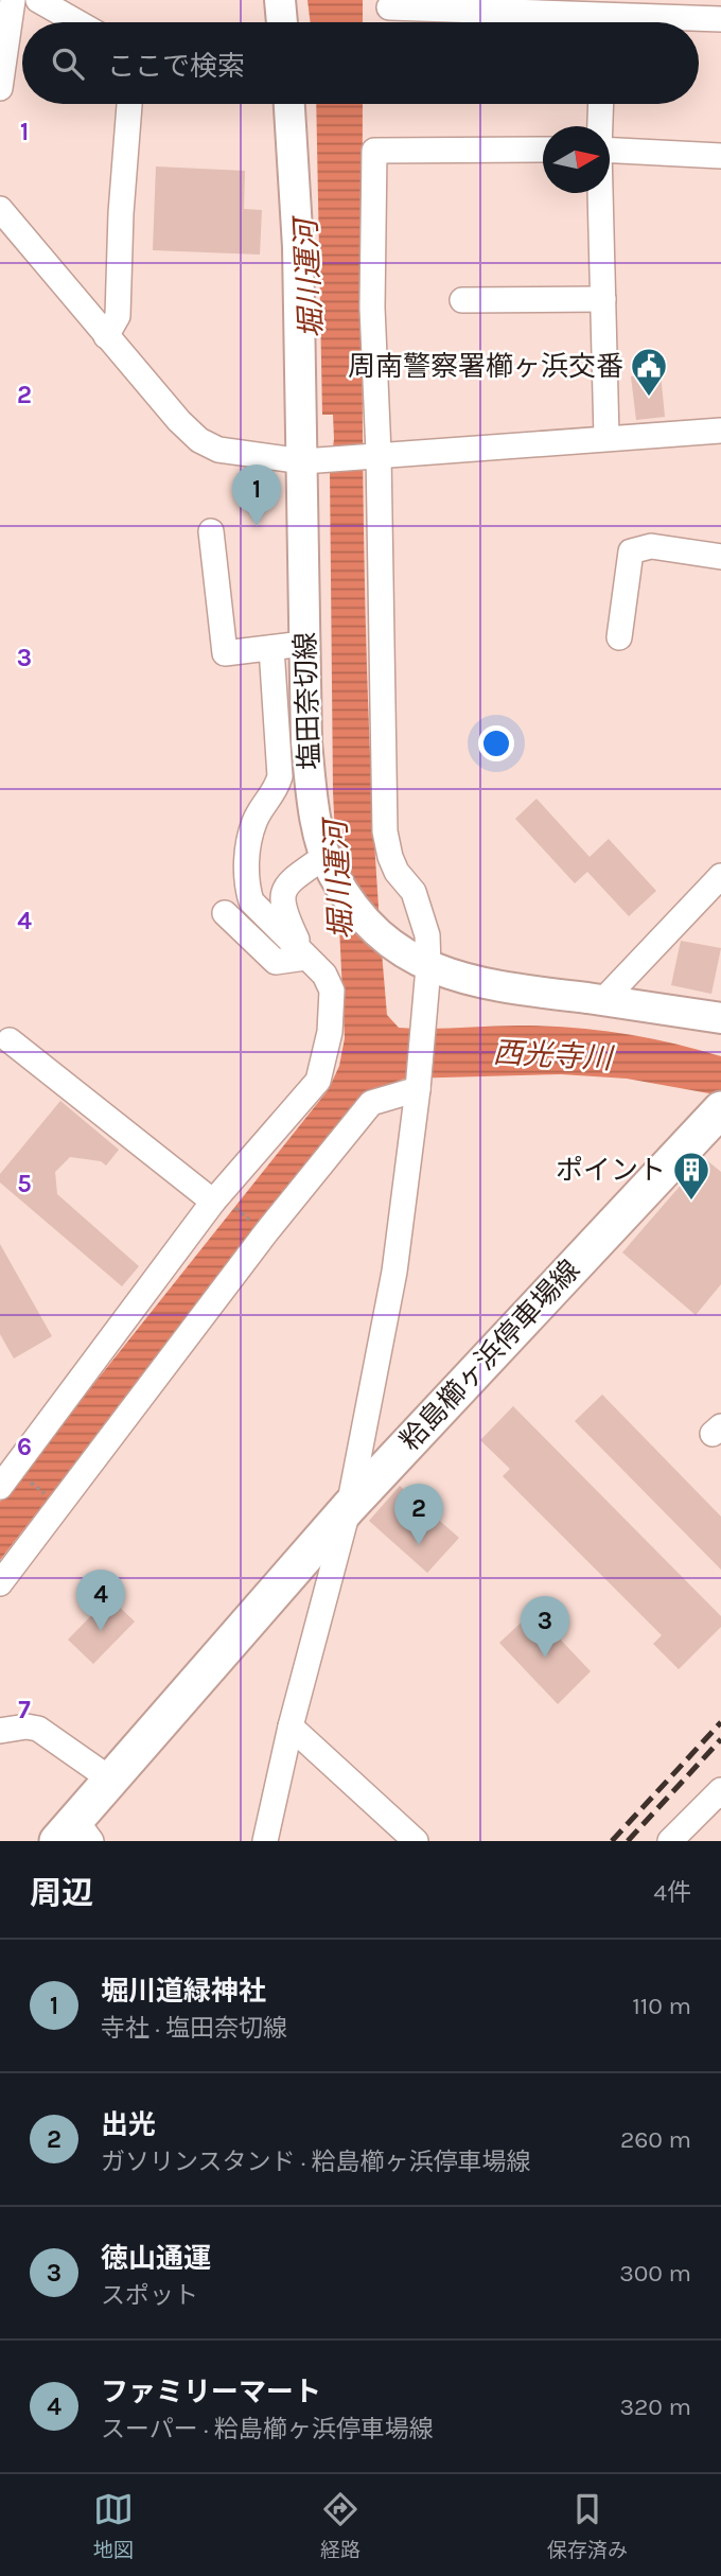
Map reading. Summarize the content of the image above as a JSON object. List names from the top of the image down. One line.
{"streets":{"main road":["粭島櫛ヶ浜停車場線"],"street":["塩田奈切線"]},"water":["堀川運河","西光寺川"],"places":{"public building":["周南警察署櫛ヶ浜交番"],"building":["ポイント"]},"north":"right","page":{"search":"ここで検索","pins":["1","2","4","3"],"heading":["周辺","4件"],"list":[{"mark":"1","name":"堀川道緑神社","note":"寺社 · 塩田奈切線","value":"110 m"},{"mark":"2","name":"出光","note":"ガソリンスタンド · 粭島櫛ヶ浜停車場線","value":"260 m"},{"mark":"3","name":"徳山通運","note":"スポット","value":"300 m"},{"mark":"4","name":"ファミリーマート","note":"スーパー · 粭島櫛ヶ浜停車場線","value":"320 m"}],"nav":["地図","経路","保存済み"]},"grid":{"rows":["1","2","3","4","5","6","7"]}}
